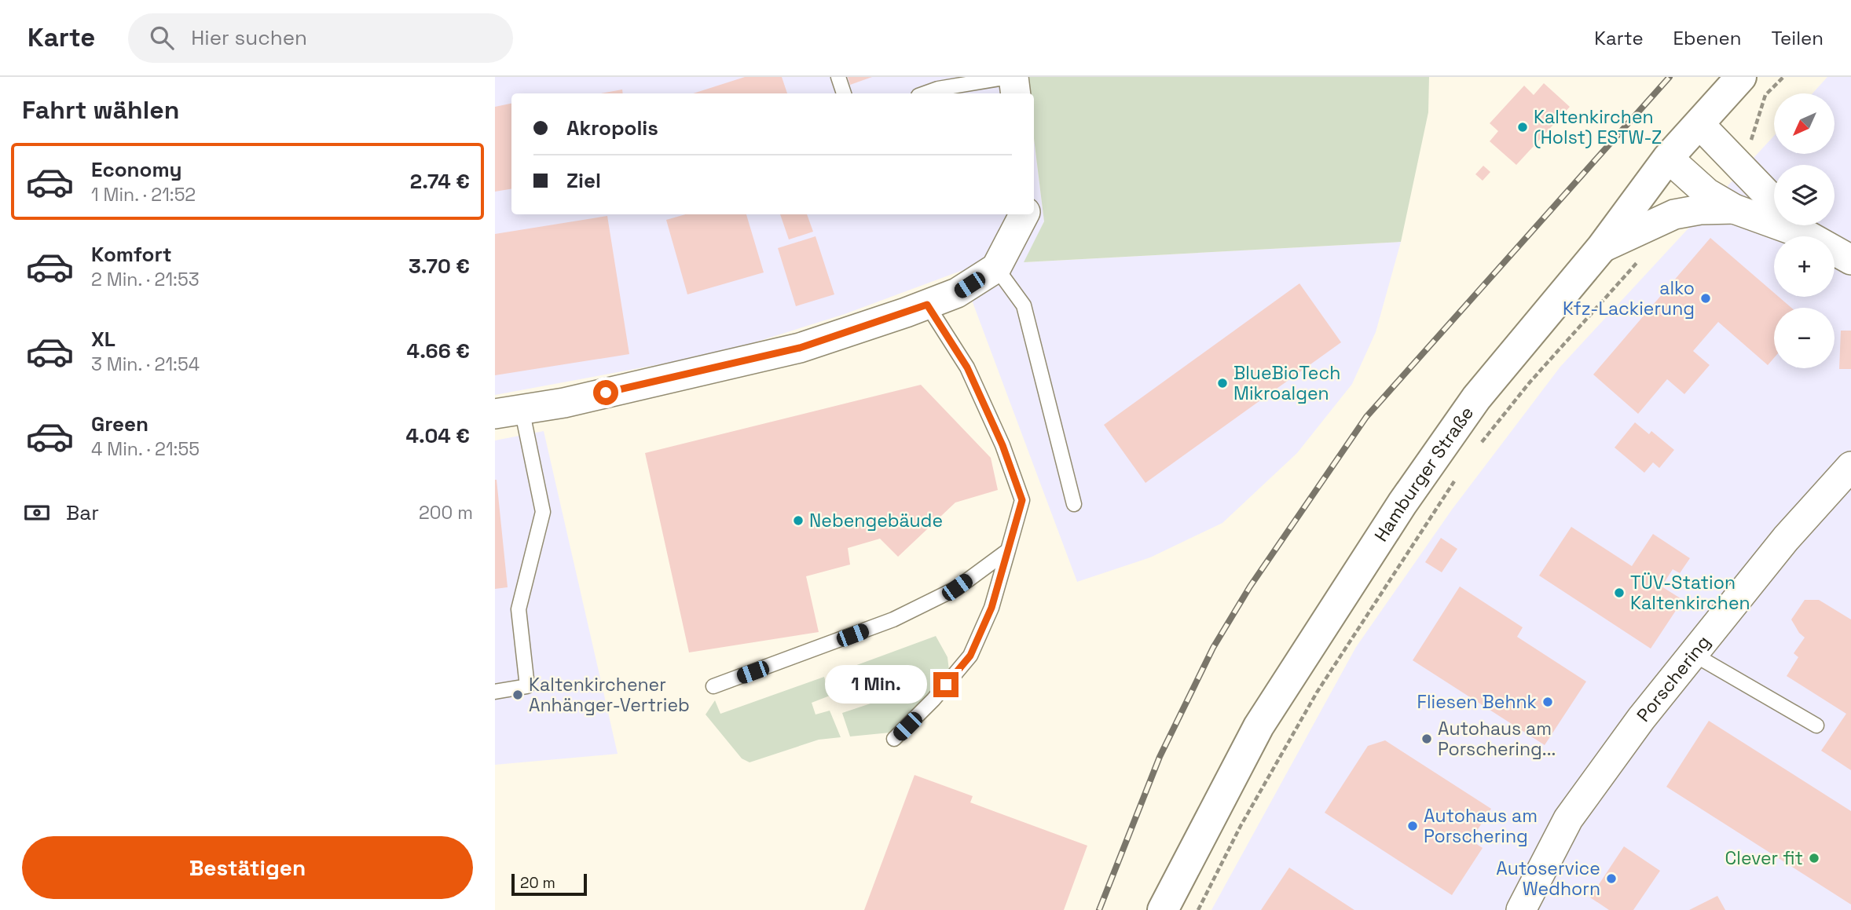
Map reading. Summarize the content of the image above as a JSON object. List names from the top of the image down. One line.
{"streets":{"main road":["Hamburger Straße"],"street":["Porschering"]},"places":["Kaltenkirchen (Holst) ESTW-Z","alko Kfz-Lackierung","BlueBioTech Mikroalgen","Nebengebäude","TÜV-Station Kaltenkirchen","Kaltenkirchener Anhänger-Vertrieb","Fliesen Behnk","Autohaus am Porschering...","Autohaus am Porschering","Clever fit","Autoservice Wedhorn"],"scale_bar":"20 m","north":"bottom left","page":{"header":"Karte","search":"Hier suchen","nav":["Karte","Ebenen","Teilen"],"heading":"Fahrt wählen","map_buttons":["+","−"],"banner":["Akropolis","Ziel"],"list":[{"name":"Economy","note":"1 Min. · 21:52","value":"2.74 €"},{"name":"Komfort","note":"2 Min. · 21:53","value":"3.70 €"},{"name":"XL","note":"3 Min. · 21:54","value":"4.66 €"},{"name":"Green","note":"4 Min. · 21:55","value":"4.04 €"}],"pay":["Bar","200 m"],"bubble":"1 Min.","buttons":"Bestätigen","scale":"20 m"}}
